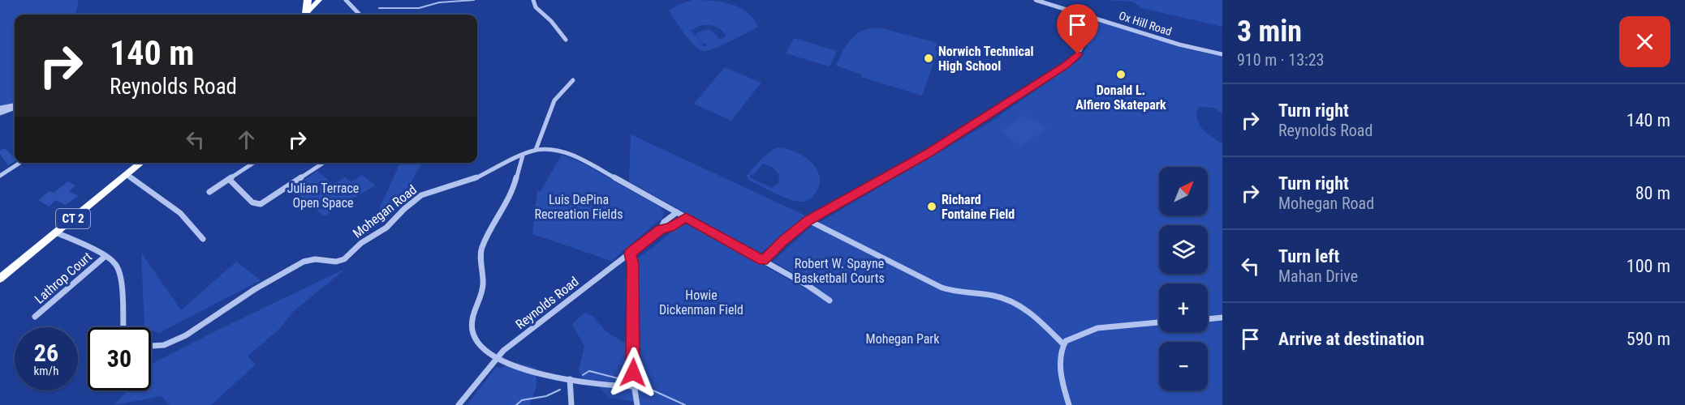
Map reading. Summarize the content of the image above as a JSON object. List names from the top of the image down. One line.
{"streets":{"highway":["CT 2"],"street":["Ox Hill Road","Mohegan Road","Lathrop Court","Reynolds Road"]},"crossings":[["Mohegan Road","Reynolds Road"]],"parks":["Julian Terrace Open Space","Luis DePina Recreation Fields","Robert W. Spayne Basketball Courts","Howie Dickenman Field","Mohegan Park"],"places":["Norwich Technical High School","Donald L. Alfiero Skatepark","Richard Fontaine Field"],"north":"top right","page":{"heading":["3 min","910 m · 13:23"],"turn":["140 m","Reynolds Road"],"list":[{"name":"Turn right","note":"Reynolds Road","value":"140 m"},{"name":"Turn right","note":"Mohegan Road","value":"80 m"},{"name":"Turn left","note":"Mahan Drive","value":"100 m"},{"name":"Arrive at destination","value":"590 m"}],"map_buttons":["+","−"],"speed":"26 km/h","limit":"30"}}
